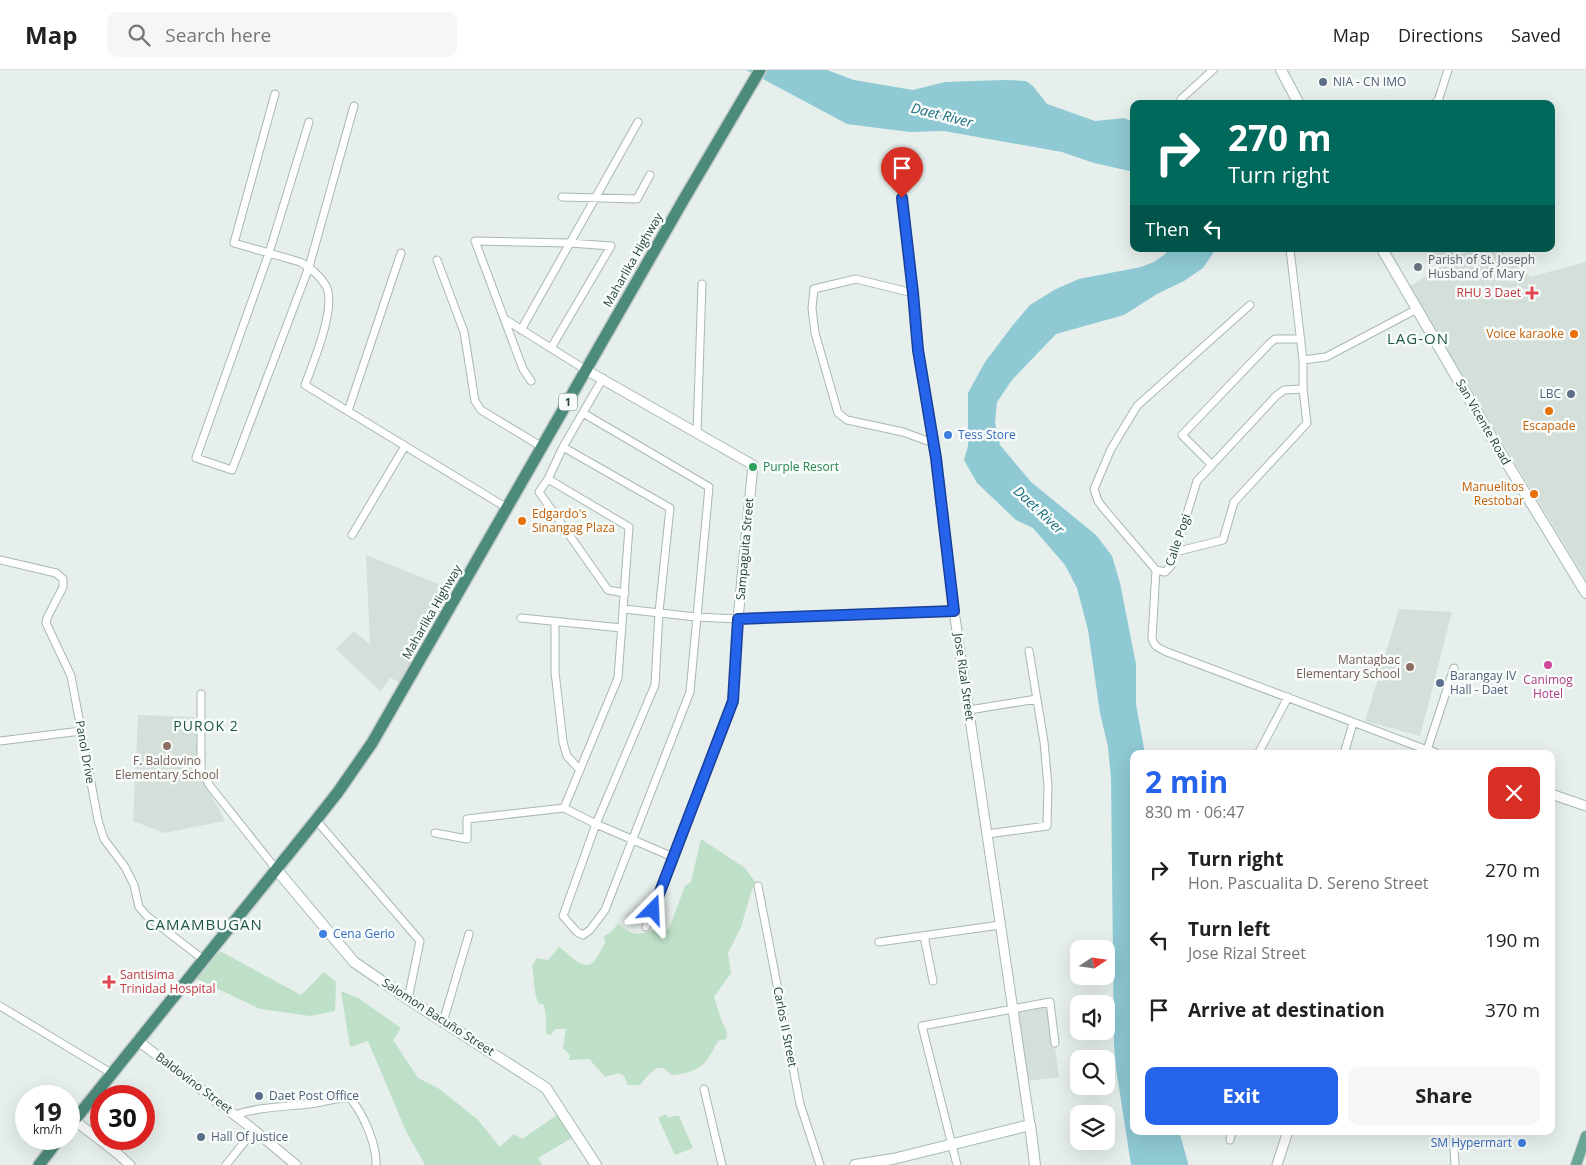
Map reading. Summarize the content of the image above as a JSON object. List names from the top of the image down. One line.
{"streets":{"highway":["Maharlika Highway","1"],"main road":["San Vicente Road","Salomon Bacuño Street"],"street":["Calle Pogi","Sampaguita Street","Jose Rizal Street","Panol Drive","Carlos II Street","Baldovino Street"]},"crossings":[["Maharlika Highway","Sampaguita Street"],["Maharlika Highway","Panol Drive"],["Maharlika Highway","Salomon Bacuño Street"],["Maharlika Highway","Baldovino Street"]],"districts":["LAG-ON","PUROK 2","CAMAMBUGAN"],"water":["Daet River"],"places":{"other":["NIA - CN IMO","Parish of St. Joseph Husband of Mary","Voice karaoke","LBC","Escapade","Tess Store","Purple Resort","Manuelitos Restobar","Edgardo's Sinangag Plaza","Canimog Hotel","Mantagbac Elementary School","Barangay IV Hall - Daet","F. Baldovino Elementary School","Cena Gerio","Daet Post Office","Hall Of Justice","SM Hypermart"],"health":["RHU 3 Daet","Santisima Trinidad Hospital"]},"north":"right","page":{"header":"Map","search":"Search here","nav":["Map","Directions","Saved"],"turn":["270 m","Turn right"],"then":"Then","heading":["2 min","830 m · 06:47"],"list":[{"name":"Turn right","note":"Hon. Pascualita D. Sereno Street","value":"270 m"},{"name":"Turn left","note":"Jose Rizal Street","value":"190 m"},{"name":"Arrive at destination","value":"370 m"}],"buttons":["Exit","Share"],"speed":"19 km/h","limit":"30"}}
